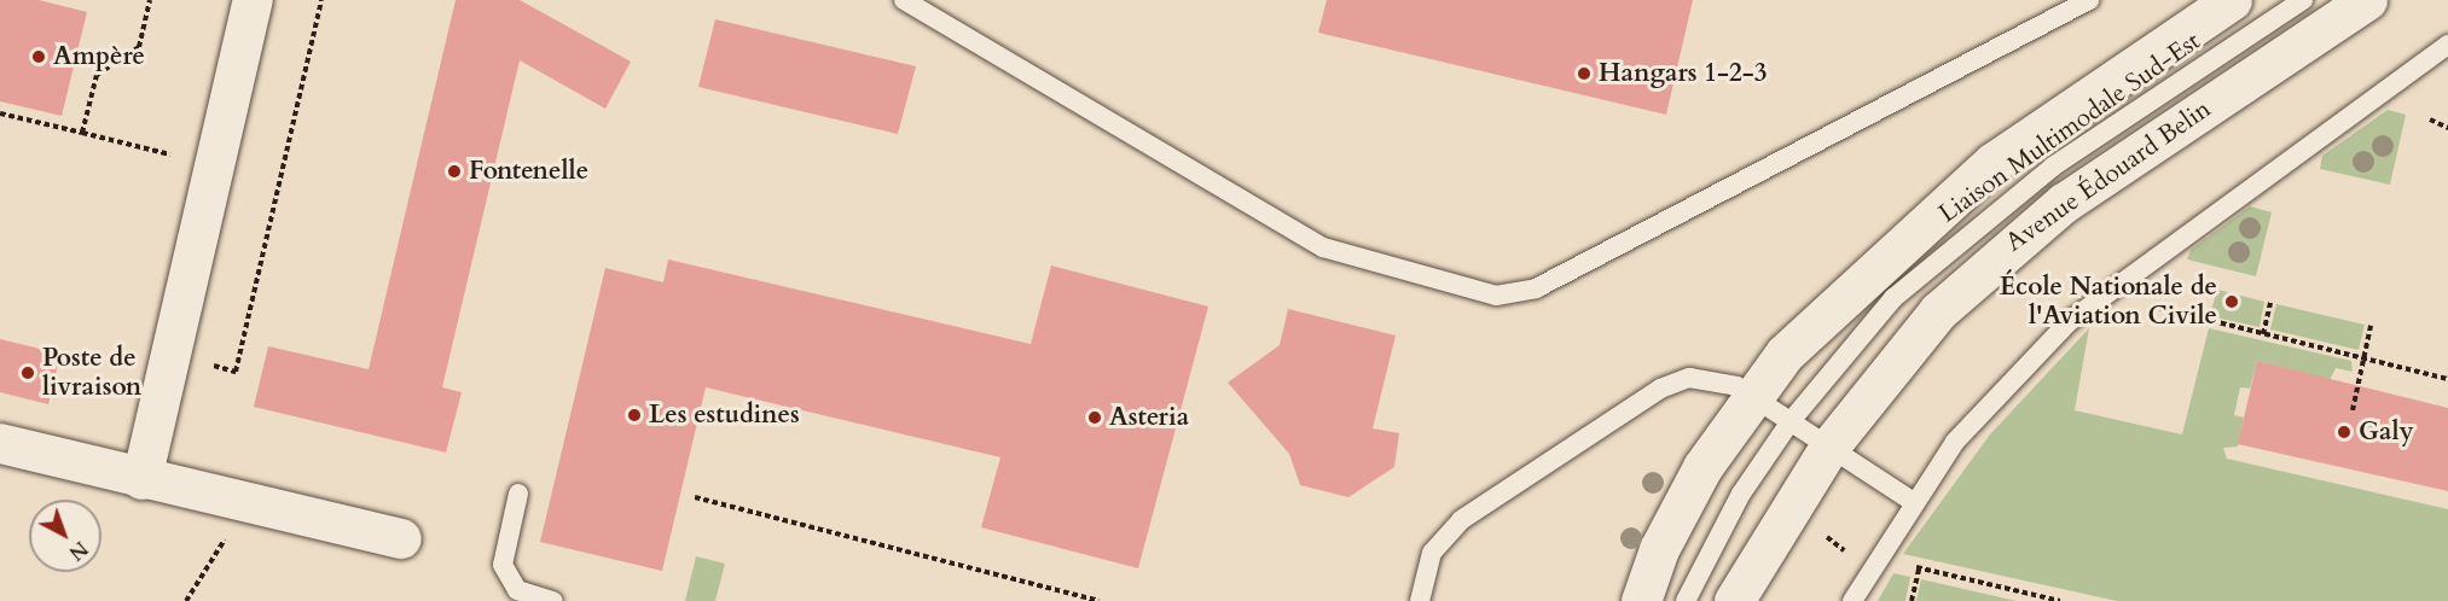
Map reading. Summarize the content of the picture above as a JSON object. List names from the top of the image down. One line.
{"streets":{"street":["Avenue Édouard Belin"],"lane":["Liaison Multimodale Sud-Est"]},"places":["Ampère","Hangars 1-2-3","Fontenelle","École Nationale de l'Aviation Civile","Poste de livraison","Les estudines","Asteria","Galy"],"north":"bottom right"}
